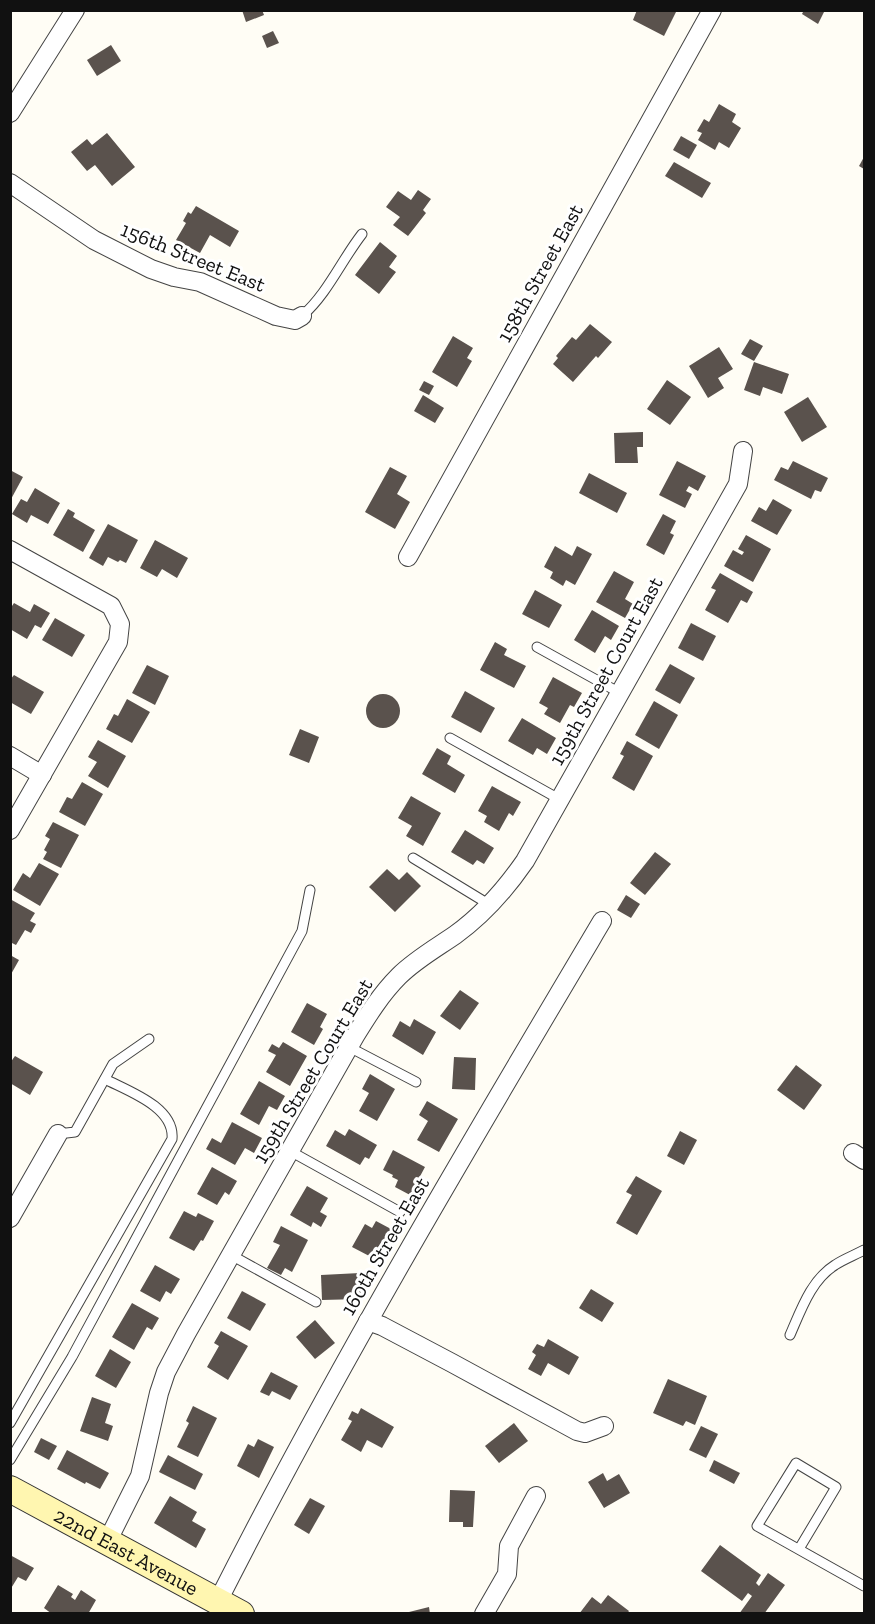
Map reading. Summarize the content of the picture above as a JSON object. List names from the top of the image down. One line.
{"streets":{"street":["156th Street East","158th Street East","159th Street Court East","160th Street East","22nd East Avenue"]},"crossings":[["159th Street Court East","22nd East Avenue"],["160th Street East","22nd East Avenue"]]}
